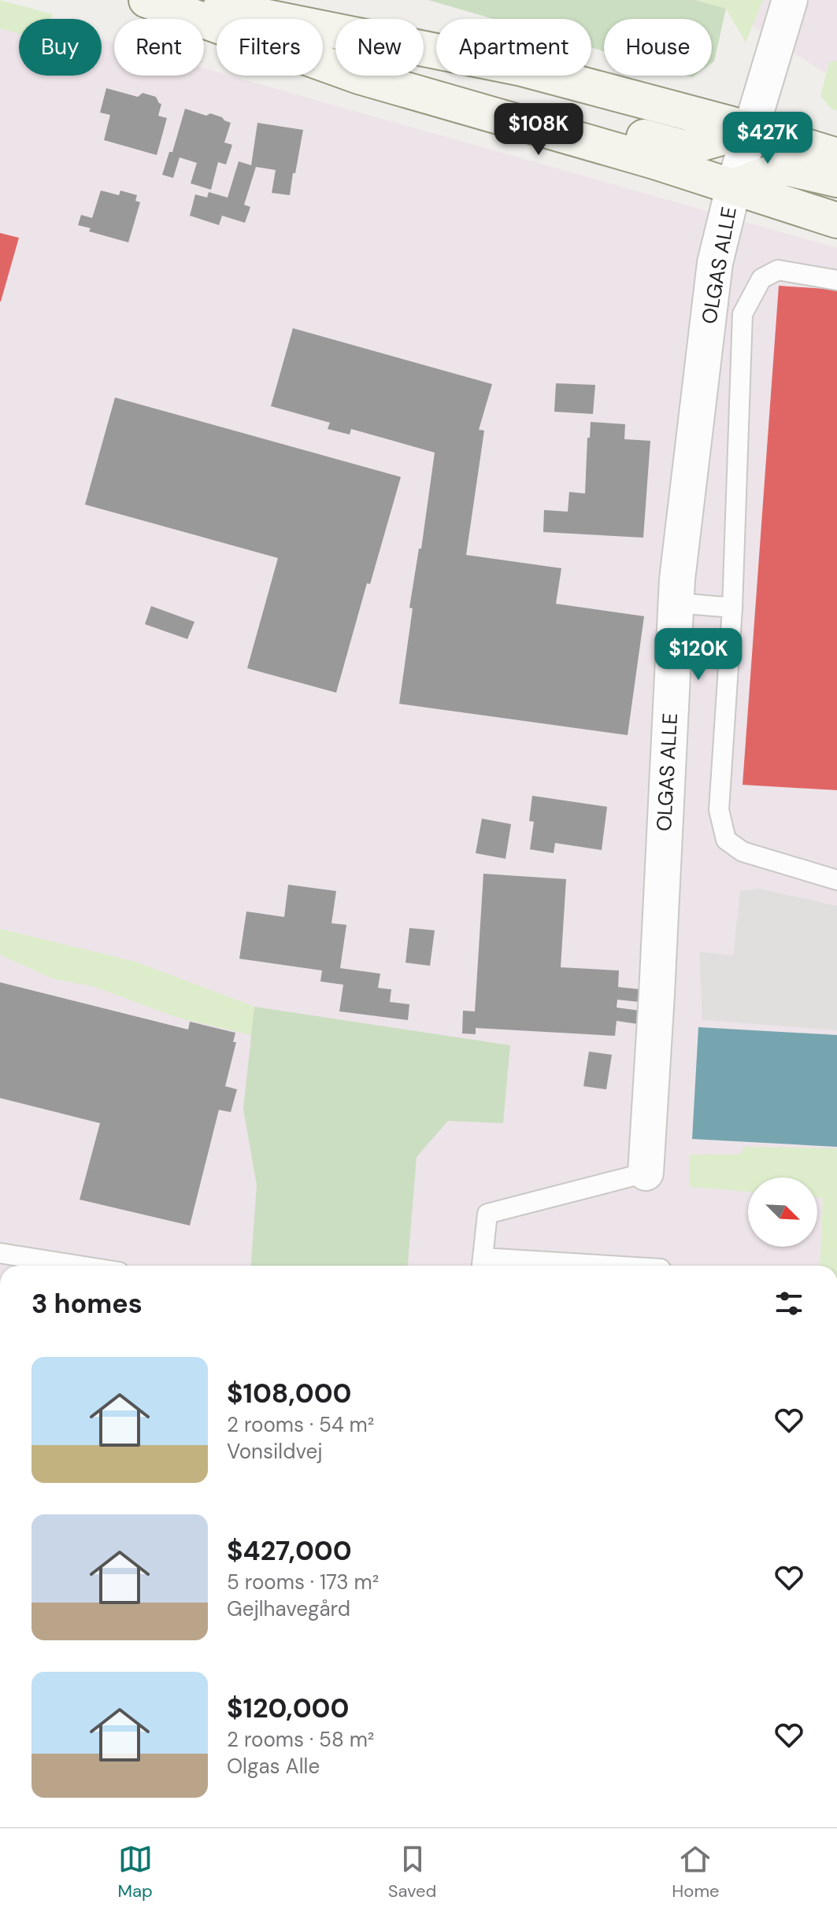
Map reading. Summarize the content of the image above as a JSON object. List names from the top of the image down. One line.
{"streets":{"street":["OLGAS ALLE"]},"north":"bottom right","page":{"chip":["Buy","Rent","Filters","New","Apartment","House"],"price":["$108K","$427K","$120K"],"heading":"3 homes","list":[{"name":"$108,000","note":"2 rooms · 54 m² · Vonsildvej"},{"name":"$427,000","note":"5 rooms · 173 m² · Gejlhavegård"},{"name":"$120,000","note":"2 rooms · 58 m² · Olgas Alle"}],"tabs":["Map","Saved","Home"]}}
